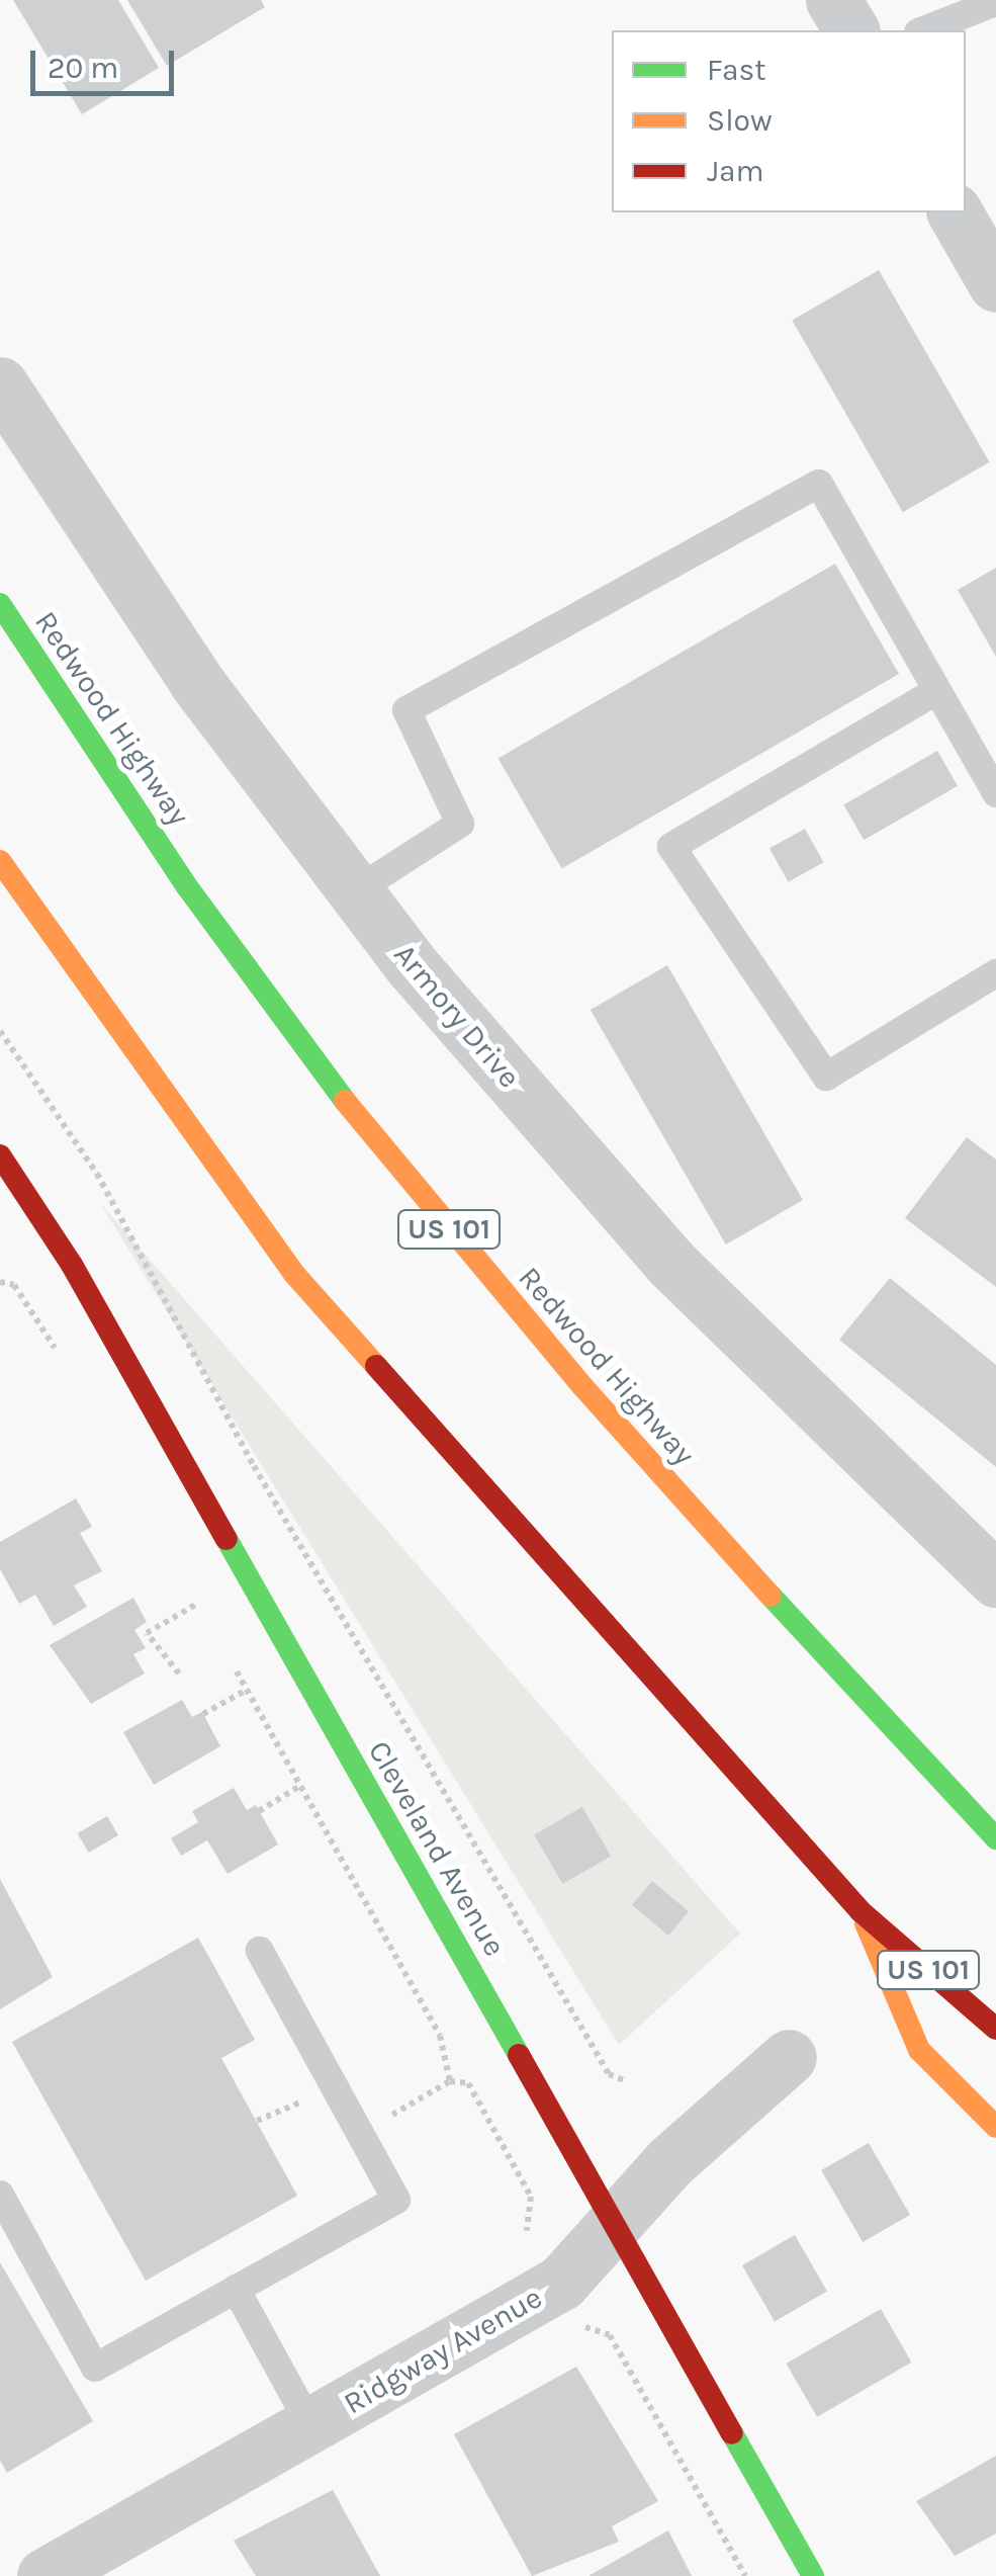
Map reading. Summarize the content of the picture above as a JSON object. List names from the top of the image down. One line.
{"streets":{"main road":["Redwood Highway","US 101","Cleveland Avenue"],"street":["Armory Drive","Ridgway Avenue"]},"crossings":[["Cleveland Avenue","Ridgway Avenue"]],"legend":["Fast","Slow","Jam"],"scale_bar":"20 m"}
